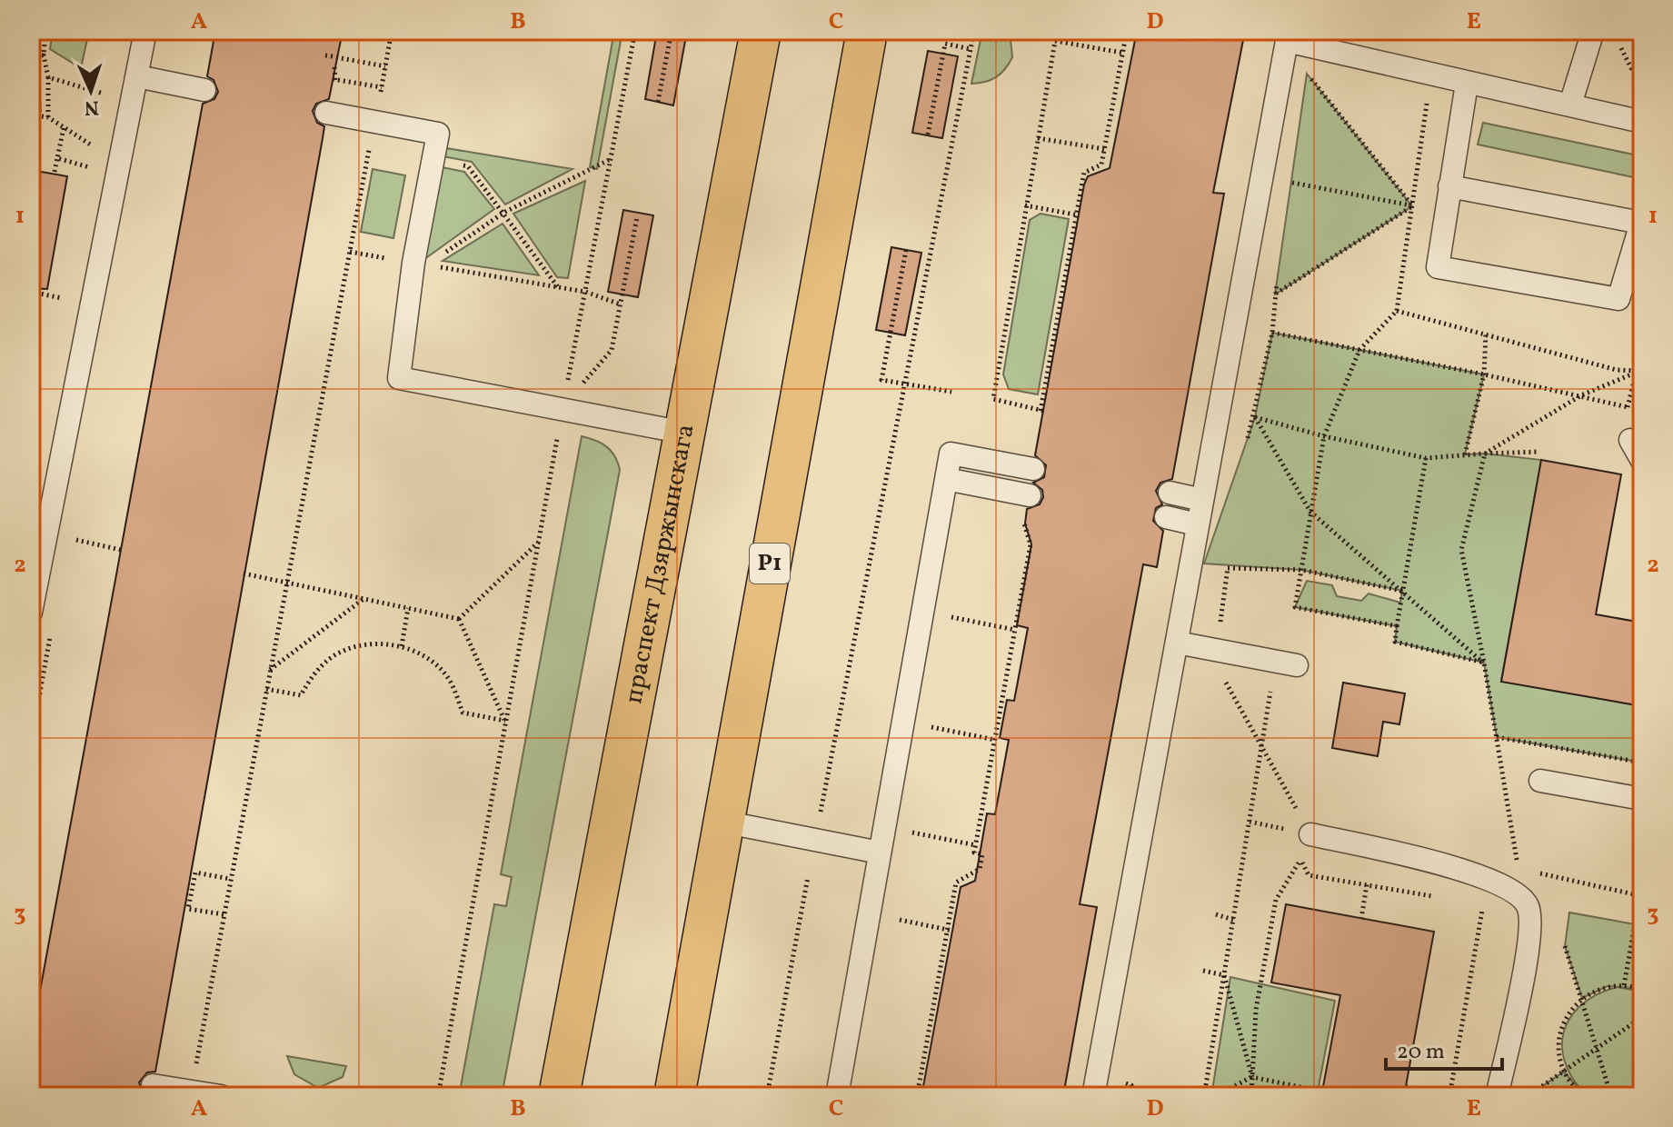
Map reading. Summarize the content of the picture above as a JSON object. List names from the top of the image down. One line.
{"streets":{"main road":["праспект Дзяржынскага","Р1"]},"scale_bar":"20 m","north":"bottom","grid":{"columns":["A","B","C","D","E"],"rows":["1","2","3"]}}
